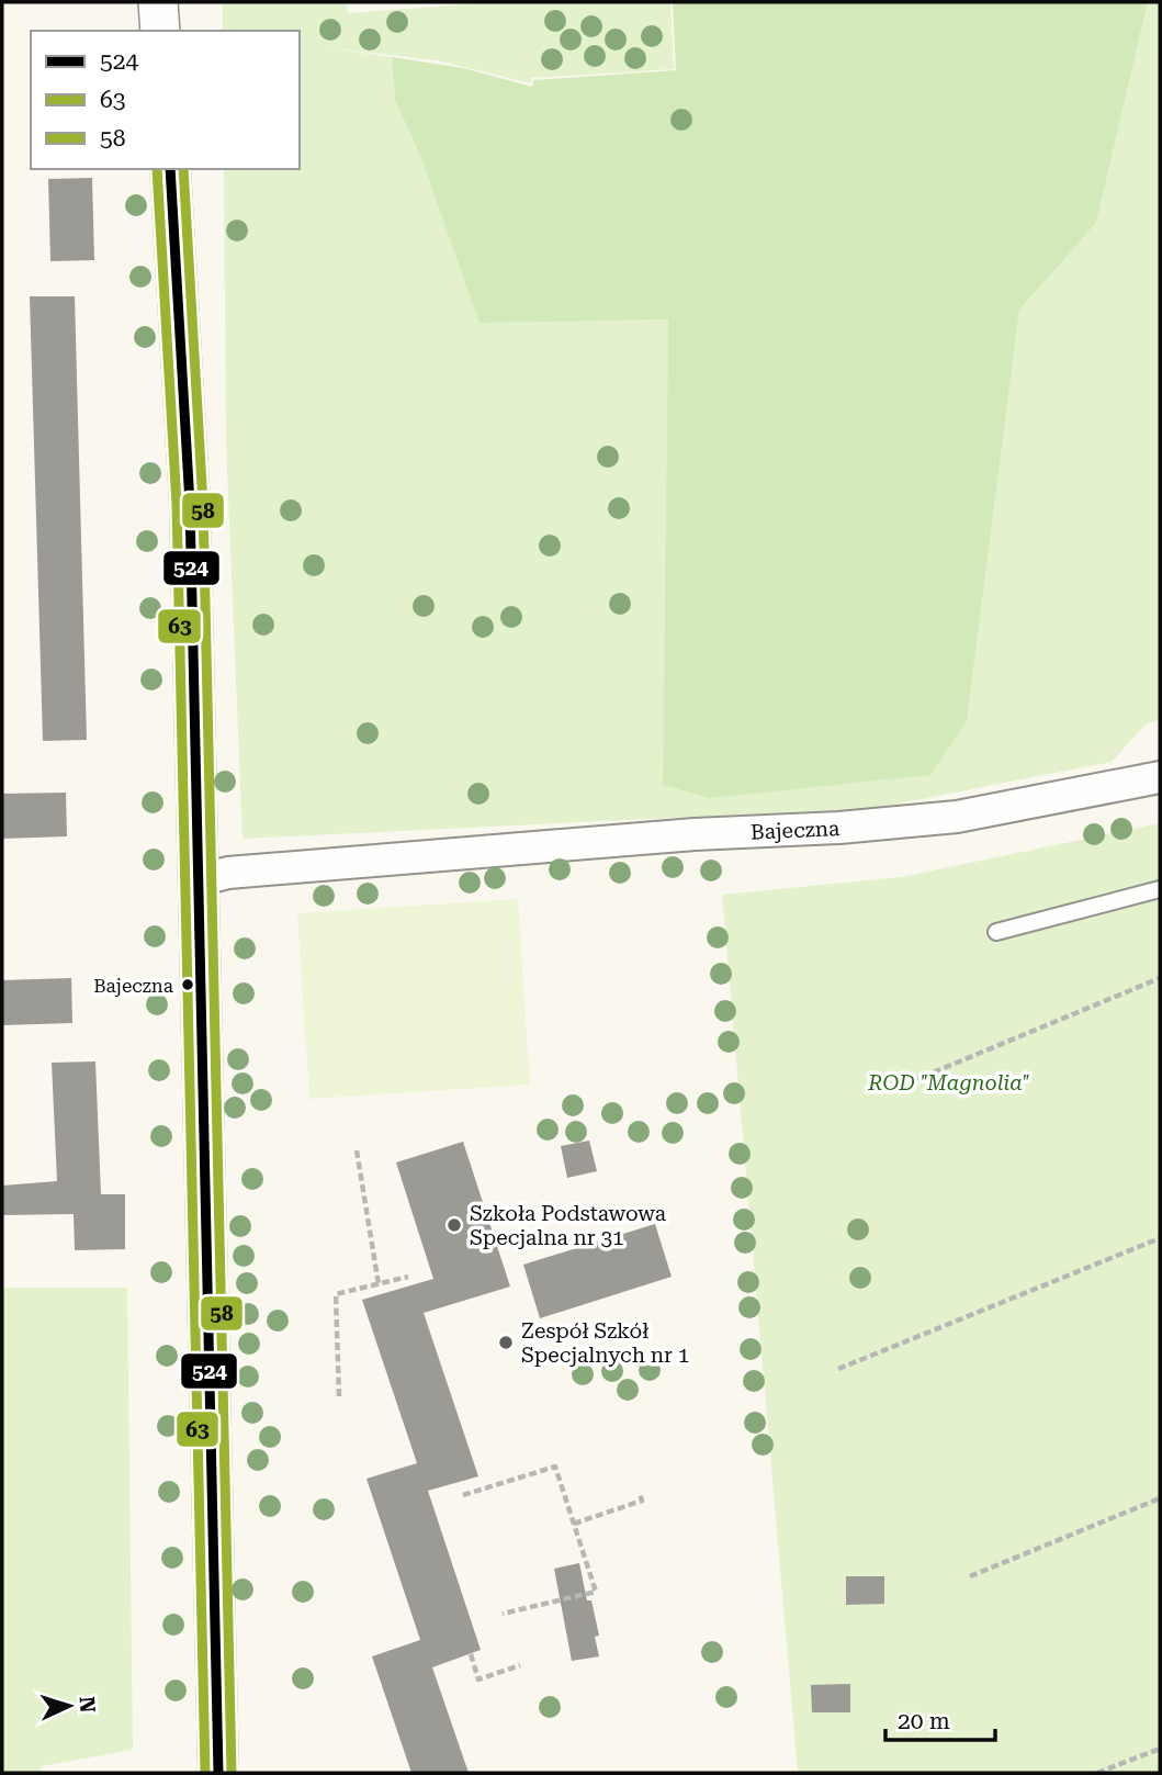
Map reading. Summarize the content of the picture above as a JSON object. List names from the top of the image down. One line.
{"streets":{"street":["Bajeczna"]},"parks":["ROD \"Magnolia\""],"places":["Bajeczna","Szkoła Podstawowa Specjalna nr 31","Zespół Szkół Specjalnych nr 1"],"lines":["transit line 524","transit line 63","transit line 58"],"legend":["524","63","58"],"scale_bar":"20 m","north":"right"}
